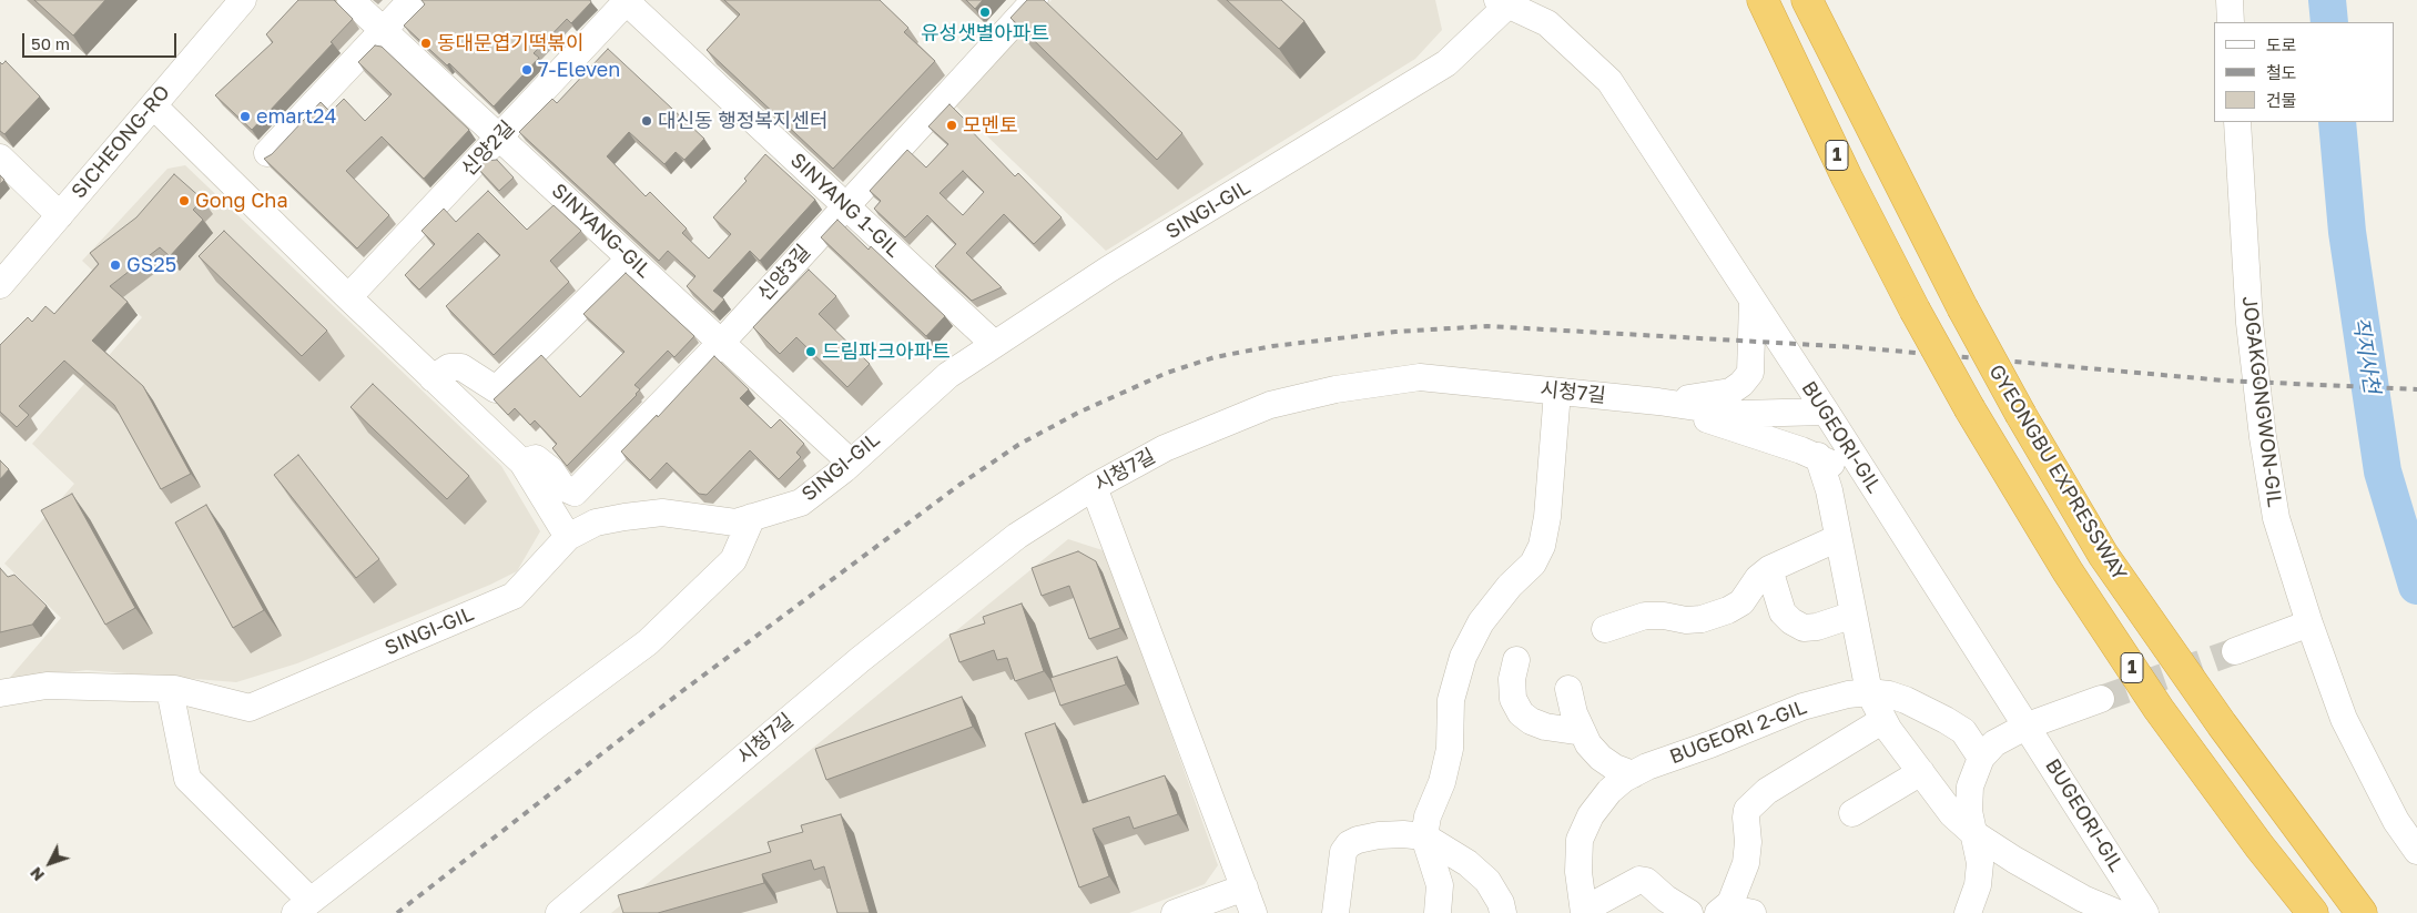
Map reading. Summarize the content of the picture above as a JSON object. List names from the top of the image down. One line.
{"streets":{"highway":["1","GYEONGBU EXPRESSWAY"],"street":["SICHEONG-RO","신양2길","SINYANG 1-GIL","SINGI-GIL","SINYANG-GIL","신양3길","시청7길","JOGAKGONGWON-GIL","BUGEORI-GIL","BUGEORI 2-GIL"]},"crossings":[["신양2길","SINYANG 1-GIL"],["신양2길","SINYANG-GIL"],["SINYANG 1-GIL","SINGI-GIL"],["SINYANG 1-GIL","신양3길"],["SINGI-GIL","SINYANG-GIL"],["SINGI-GIL","BUGEORI-GIL"],["SINYANG-GIL","신양3길"],["시청7길","BUGEORI-GIL"]],"water":["직지사천"],"places":["유성샛별아파트","동대문엽기떡볶이","7-Eleven","emart24","대신동 행정복지센터","모멘토","Gong Cha","GS25","드림파크아파트"],"legend":["도로","철도","건물"],"scale_bar":"50 m","north":"bottom left"}
